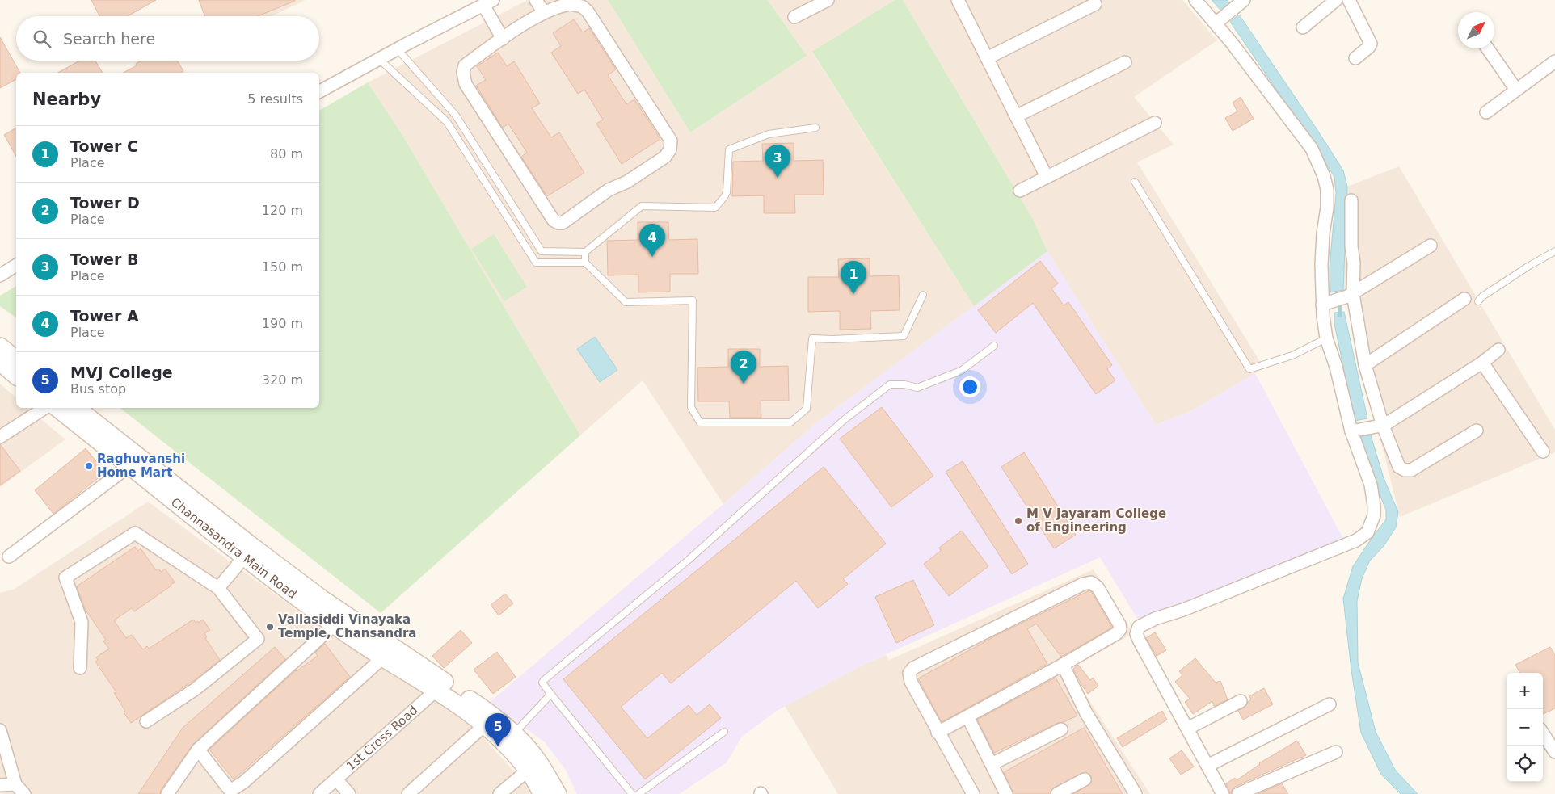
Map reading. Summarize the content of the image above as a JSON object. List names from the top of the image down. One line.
{"streets":{"main road":["Channasandra Main Road"],"street":["1st Cross Road"]},"crossings":[["Channasandra Main Road","1st Cross Road"]],"places":["Raghuvanshi Home Mart","M V Jayaram College of Engineering","Vallasiddi Vinayaka Temple, Chansandra"],"north":"top right","page":{"search":"Search here","heading":["Nearby","5 results"],"list":[{"mark":"1","name":"Tower C","note":"Place","value":"80 m"},{"mark":"2","name":"Tower D","note":"Place","value":"120 m"},{"mark":"3","name":"Tower B","note":"Place","value":"150 m"},{"mark":"4","name":"Tower A","note":"Place","value":"190 m"},{"mark":"5","name":"MVJ College","note":"Bus stop","value":"320 m"}],"pins":["3","4","1","2","5"],"map_buttons":["+","−"]}}
